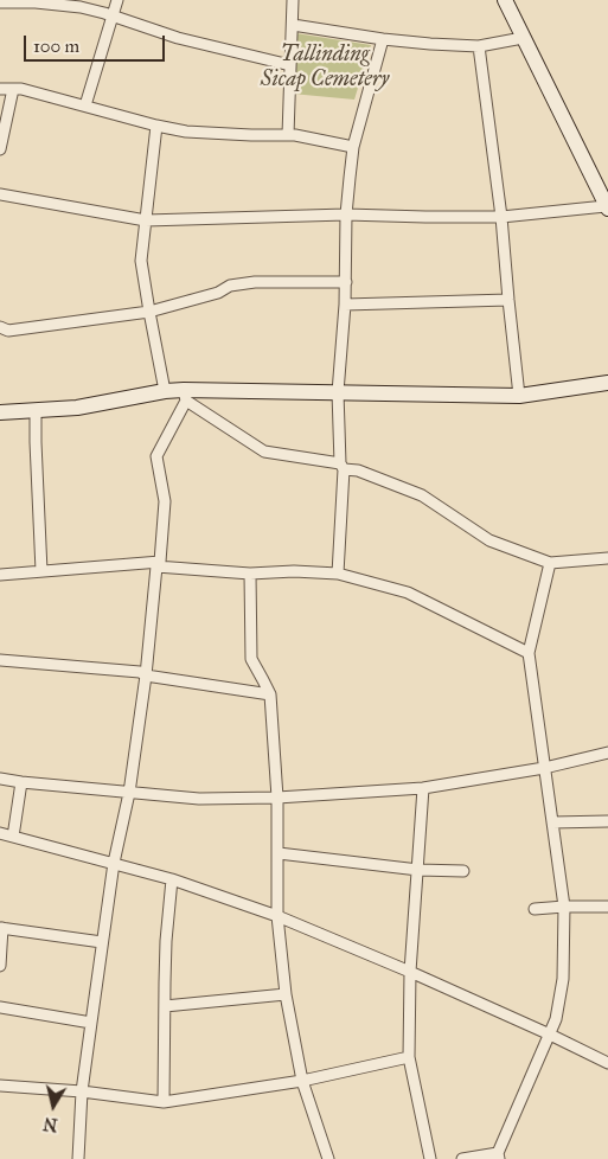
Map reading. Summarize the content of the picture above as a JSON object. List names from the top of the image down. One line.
{"parks":["Tallinding Sicap Cemetery"],"scale_bar":"100 m","north":"bottom"}
